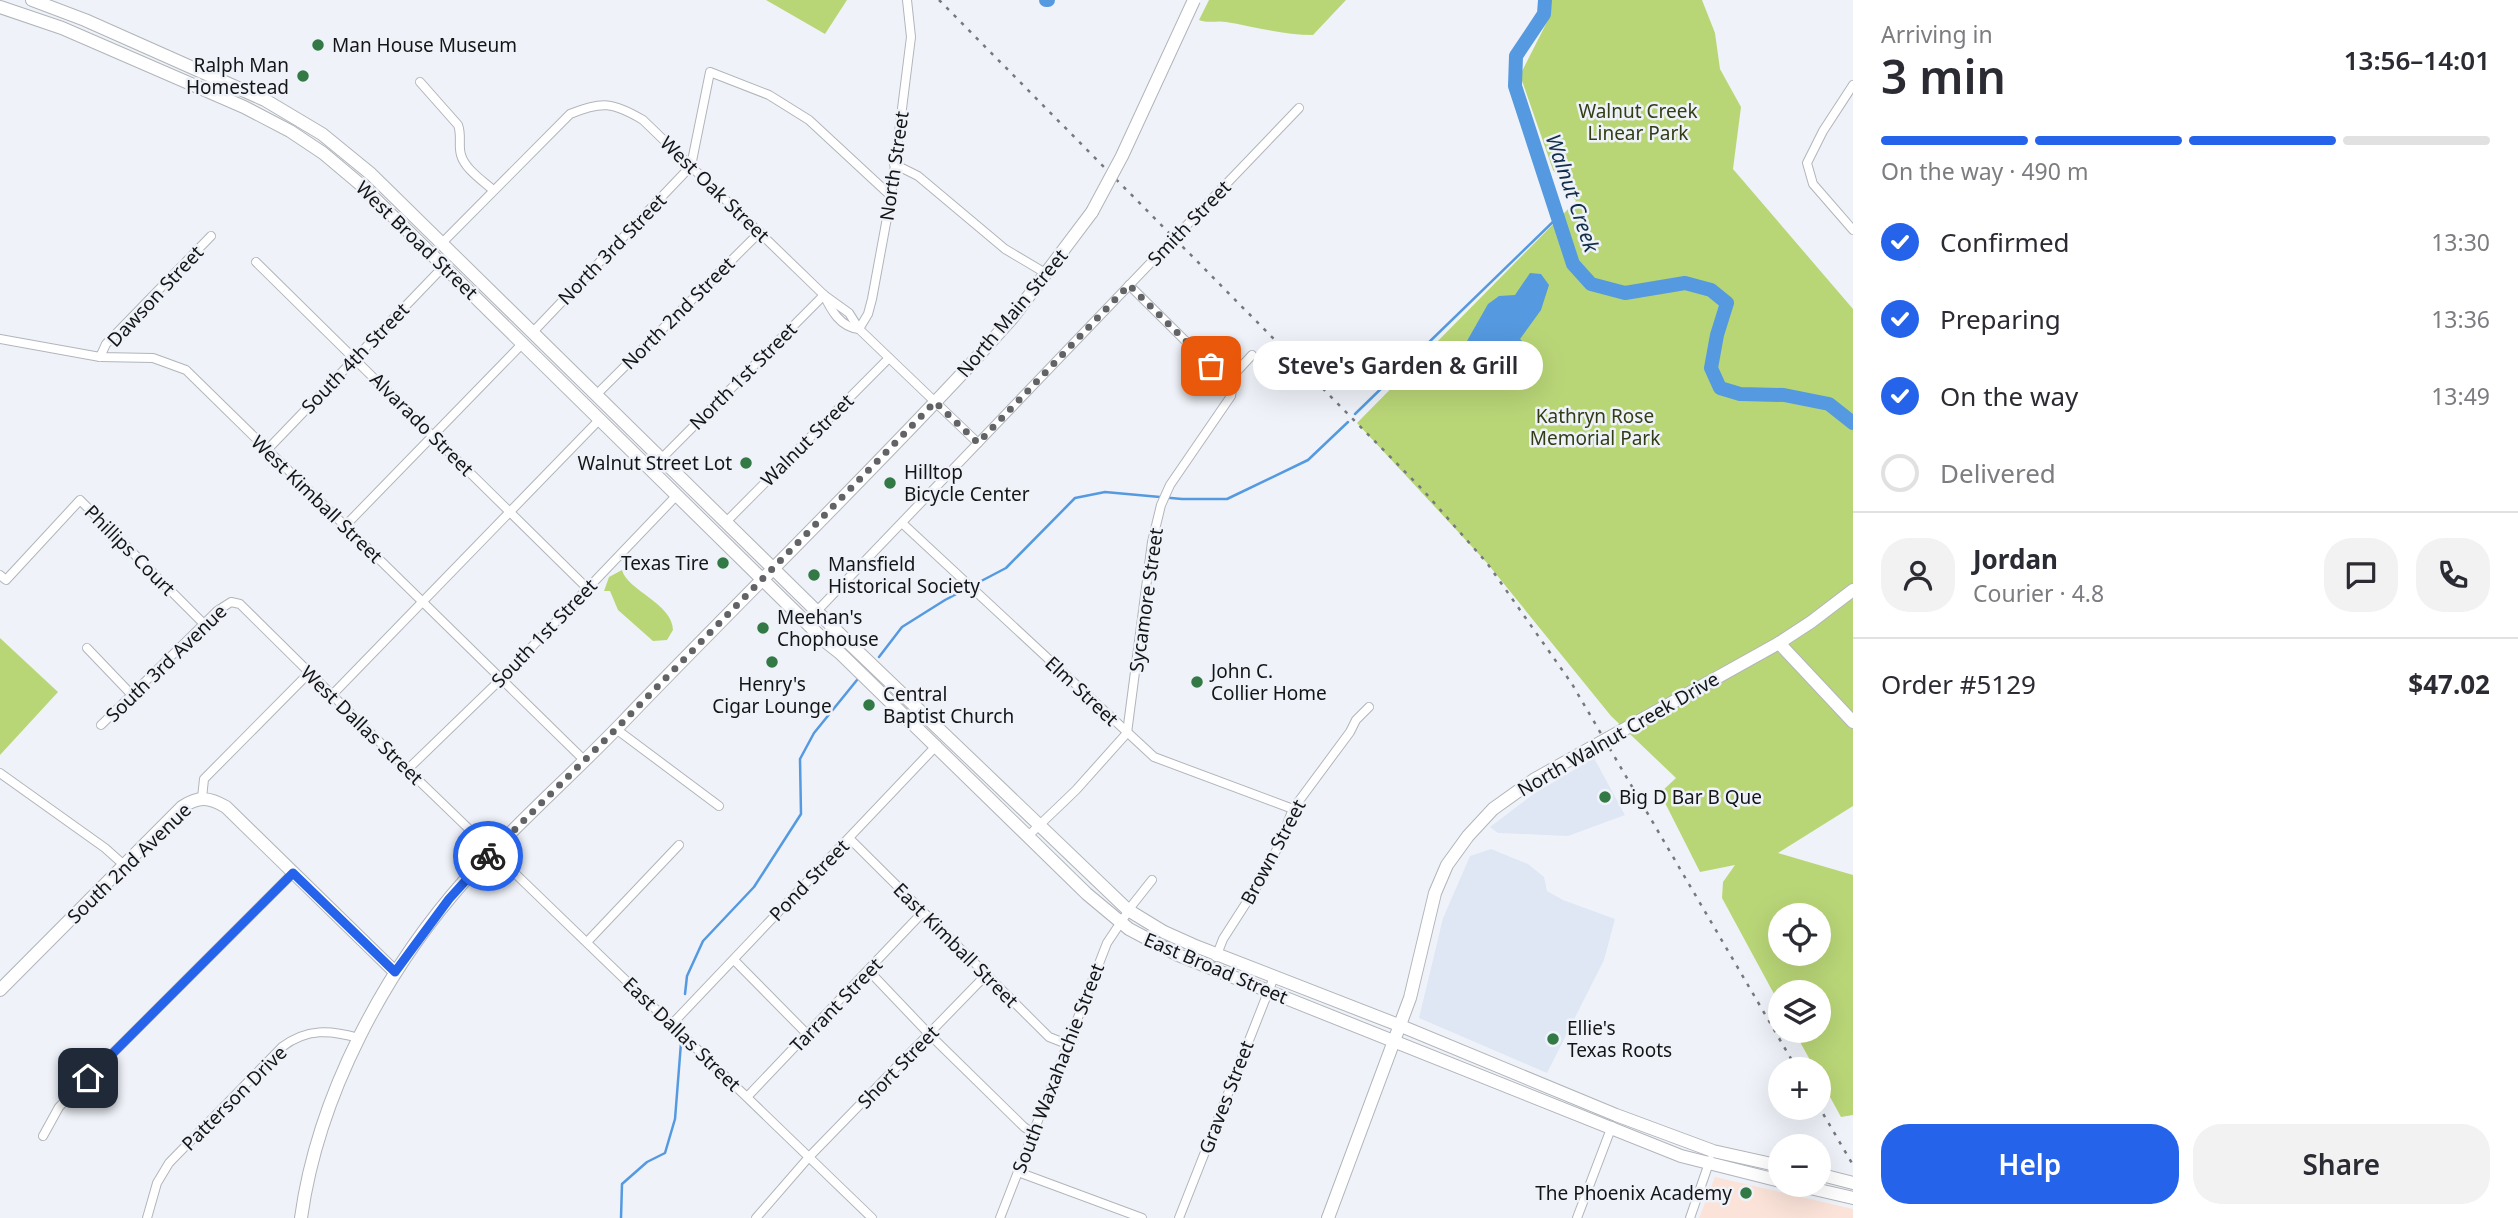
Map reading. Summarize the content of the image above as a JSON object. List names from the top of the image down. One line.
{"streets":{"main road":["West Broad Street","North Main Street","North Walnut Creek Drive","South 2nd Avenue","East Broad Street"],"street":["North Street","West Oak Street","Smith Street","North 3rd Street","Dawson Street","North 2nd Street","South 4th Street","North 1st Street","Alvarado Street","Walnut Street","West Kimball Street","Phillips Court","Sycamore Street","South 1st Street","South 3rd Avenue","Elm Street","West Dallas Street","Brown Street","Pond Street","East Kimball Street","Tarrant Street","East Dallas Street","Short Street","South Waxahachie Street","Graves Street","Patterson Drive"]},"crossings":[["North Street","West Oak Street"],["West Oak Street","Smith Street"],["West Oak Street","North 3rd Street"],["West Oak Street","North 2nd Street"],["West Oak Street","North Main Street"],["West Oak Street","North 1st Street"],["West Oak Street","Walnut Street"],["Smith Street","Elm Street"],["Smith Street","East Broad Street"],["West Broad Street","North 3rd Street"],["West Broad Street","North 2nd Street"],["West Broad Street","North Main Street"],["West Broad Street","South 4th Street"],["West Broad Street","North 1st Street"],["West Broad Street","Walnut Street"],["West Broad Street","South 1st Street"],["West Broad Street","East Broad Street"],["Dawson Street","West Kimball Street"],["North Main Street","West Kimball Street"],["North Main Street","West Dallas Street"],["North Main Street","East Broad Street"],["North Main Street","East Dallas Street"],["North Main Street","Patterson Drive"],["South 4th Street","Alvarado Street"],["South 4th Street","West Kimball Street"],["Alvarado Street","South 1st Street"],["West Kimball Street","South 1st Street"],["Phillips Court","South 3rd Avenue"],["Sycamore Street","Elm Street"],["South 1st Street","West Dallas Street"],["South 3rd Avenue","West Dallas Street"],["Elm Street","Brown Street"],["West Dallas Street","South 2nd Avenue"],["West Dallas Street","East Dallas Street"],["North Walnut Creek Drive","East Broad Street"],["Brown Street","East Broad Street"],["Pond Street","East Kimball Street"],["Pond Street","East Broad Street"],["Pond Street","East Dallas Street"],["East Kimball Street","Tarrant Street"],["East Kimball Street","Short Street"],["East Kimball Street","South Waxahachie Street"],["East Broad Street","South Waxahachie Street"],["East Broad Street","Graves Street"],["Tarrant Street","East Dallas Street"],["East Dallas Street","Short Street"]],"water":["Walnut Creek"],"parks":["Walnut Creek Linear Park","Kathryn Rose Memorial Park"],"places":["Man House Museum","Ralph Man Homestead","Steve's Garden & Grill","Walnut Street Lot","Hilltop Bicycle Center","Texas Tire","Mansfield Historical Society","Meehan's Chophouse","Henry's Cigar Lounge","John C. Collier Home","Central Baptist Church","Big D Bar B Que","Ellie's Texas Roots","The Phoenix Academy"],"page":{"heading":["3 min","Arriving in","13:56–14:01"],"panel":["Jordan","Courier · 4.8","Order #5129","$47.02"],"bar":"On the way · 490 m","list":[["Confirmed","13:30"],["Preparing","13:36"],["On the way","13:49"],"Delivered"],"bubble":"Steve's Garden & Grill","map_buttons":["+","−"],"buttons":["Help","Share"]}}
